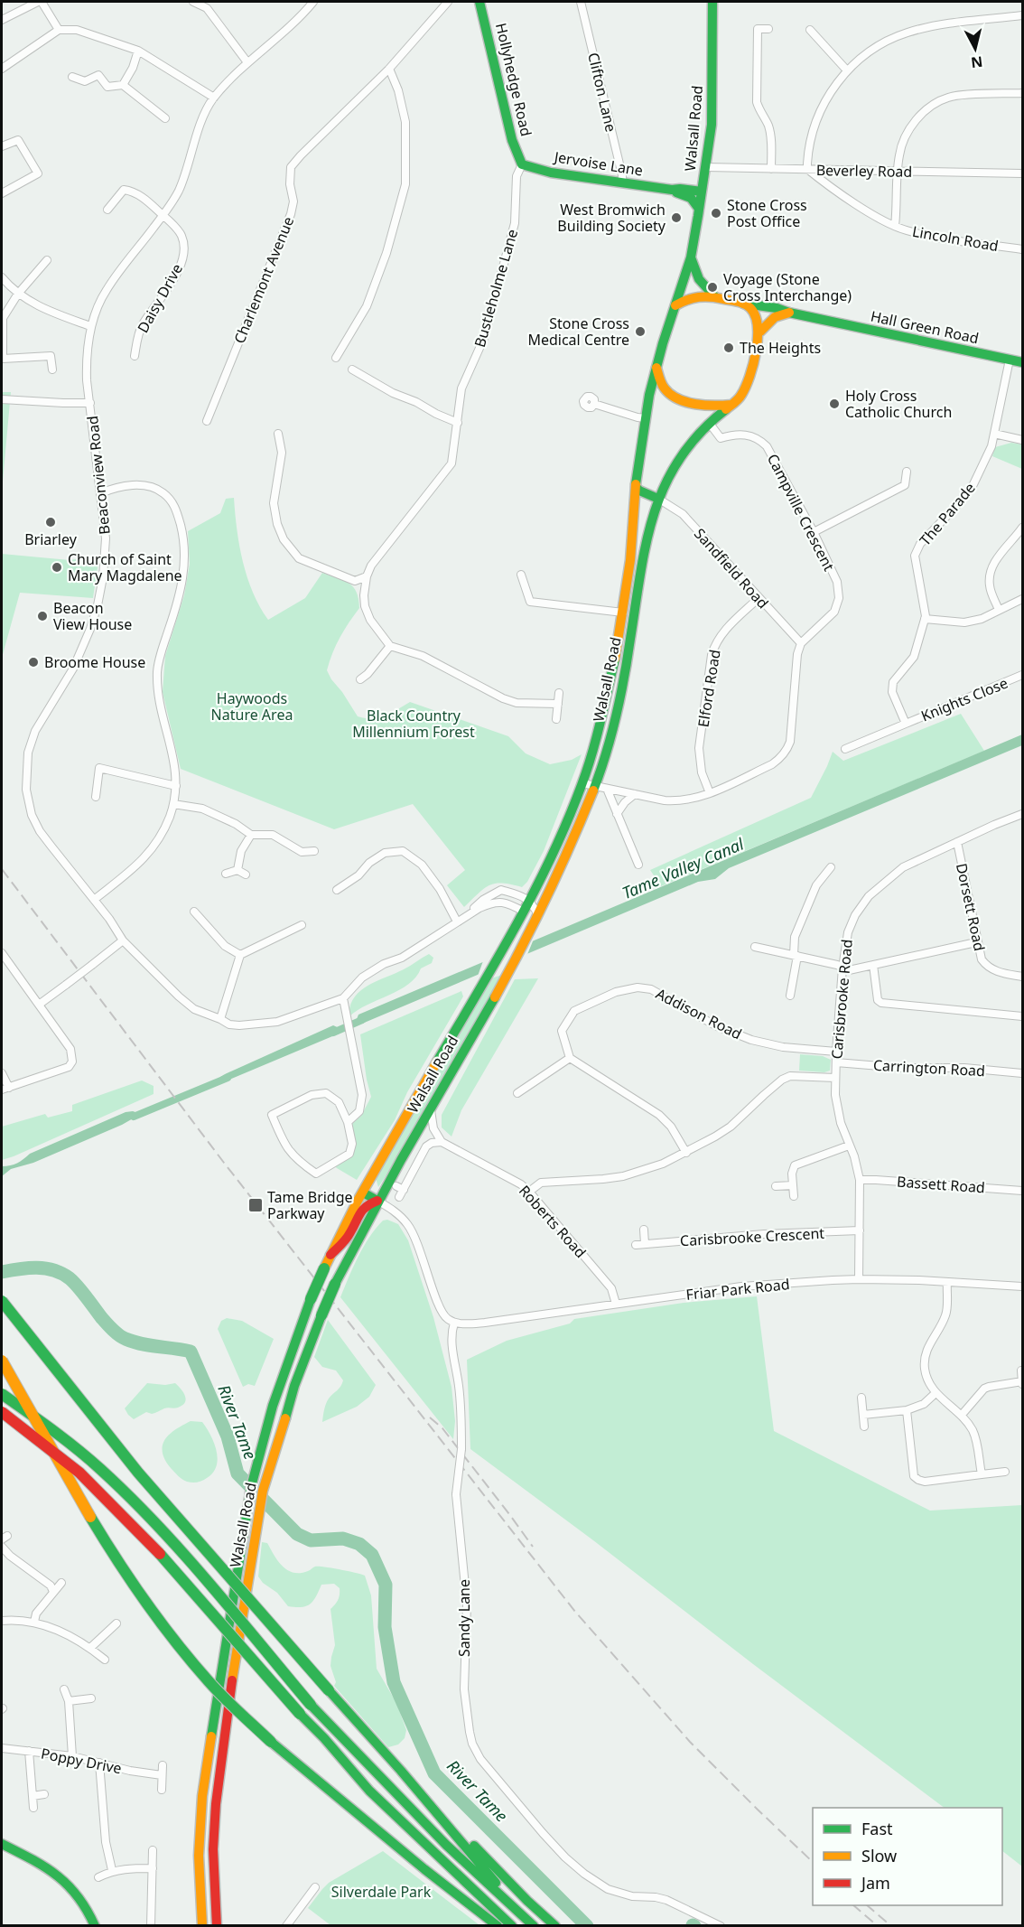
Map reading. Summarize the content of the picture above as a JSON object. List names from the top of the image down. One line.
{"streets":{"main road":["Hollyhedge Road","Walsall Road","Jervoise Lane","Hall Green Road"],"street":["Clifton Lane","Beverley Road","Lincoln Road","Charlemont Avenue","Bustleholme Lane","Daisy Drive","Beaconview Road","Campville Crescent","The Parade","Sandfield Road","Elford Road","Knights Close","Dorsett Road","Carisbrooke Road","Addison Road","Carrington Road","Bassett Road","Roberts Road","Carisbrooke Crescent","Friar Park Road","Sandy Lane","Poppy Drive"]},"crossings":[["Hollyhedge Road","Jervoise Lane"],["Hollyhedge Road","Bustleholme Lane"],["Clifton Lane","Jervoise Lane"],["Walsall Road","Jervoise Lane"],["Walsall Road","Beverley Road"],["Walsall Road","Hall Green Road"],["Walsall Road","Campville Crescent"],["Walsall Road","Sandfield Road"],["Jervoise Lane","Bustleholme Lane"],["Beverley Road","Lincoln Road"],["Daisy Drive","Beaconview Road"],["Hall Green Road","The Parade"],["Campville Crescent","Sandfield Road"],["The Parade","Knights Close"],["Sandfield Road","Elford Road"],["Dorsett Road","Carisbrooke Road"],["Carisbrooke Road","Addison Road"],["Carisbrooke Road","Carrington Road"],["Carisbrooke Road","Bassett Road"],["Carisbrooke Road","Carisbrooke Crescent"],["Carisbrooke Road","Friar Park Road"],["Roberts Road","Friar Park Road"],["Friar Park Road","Sandy Lane"]],"water":["Tame Valley Canal","River Tame"],"parks":["Haywoods Nature Area","Black Country Millennium Forest","Silverdale Park"],"places":{"other":["Stone Cross Post Office","West Bromwich Building Society","Voyage (Stone Cross Interchange)","Stone Cross Medical Centre","The Heights","Holy Cross Catholic Church","Briarley","Church of Saint Mary Magdalene","Beacon View House","Broome House"],"transit":["Tame Bridge Parkway"]},"legend":["Fast","Slow","Jam"],"north":"bottom"}
